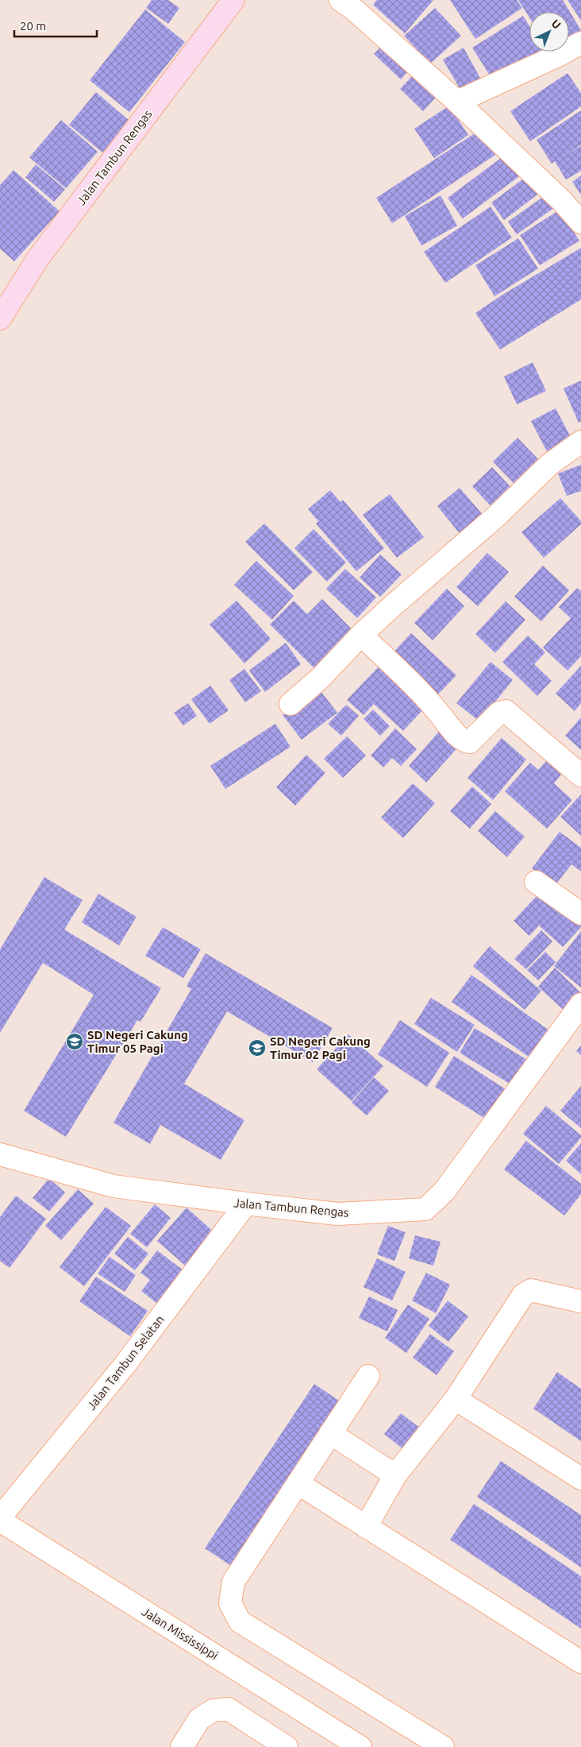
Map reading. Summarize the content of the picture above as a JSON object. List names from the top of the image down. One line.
{"streets":{"street":["Jalan Tambun Rengas","Jalan Tambun Selatan","Jalan Mississippi"]},"crossings":[["Jalan Tambun Rengas","Jalan Tambun Selatan"],["Jalan Tambun Selatan","Jalan Mississippi"]],"places":{"school or university":["SD Negeri Cakung Timur 05 Pagi","SD Negeri Cakung Timur 02 Pagi"]},"scale_bar":"20 m","north":"top right"}
